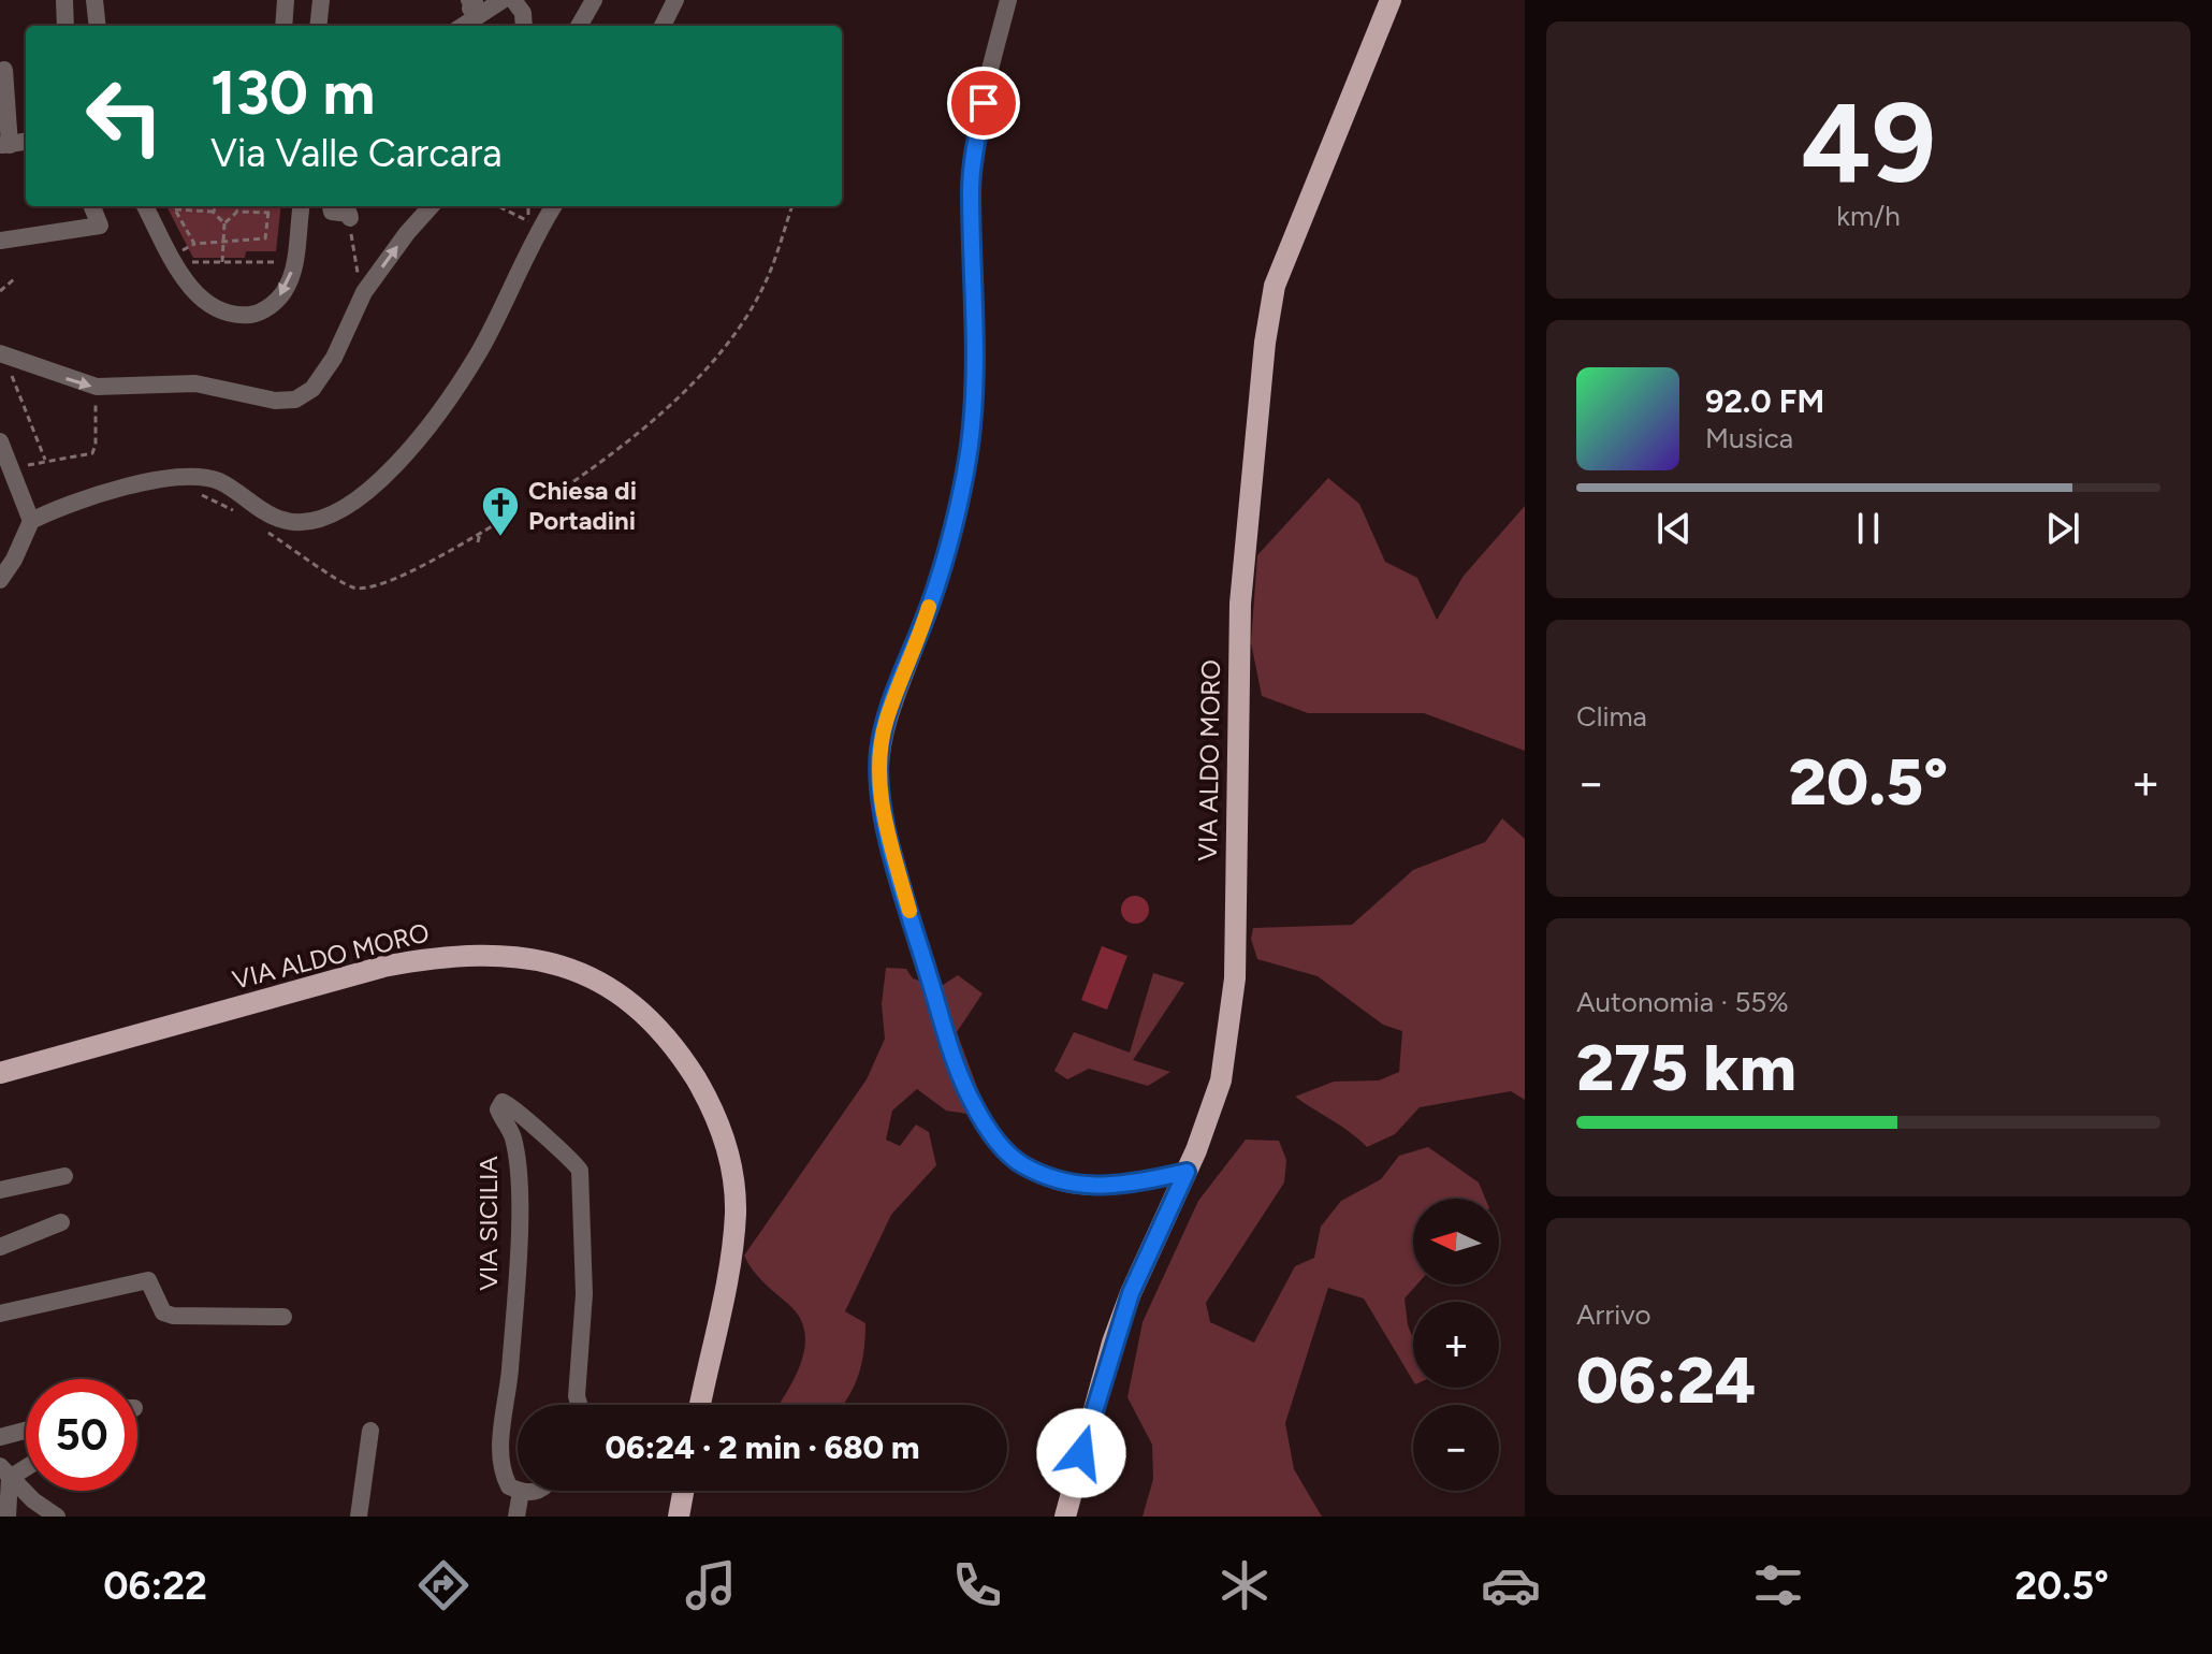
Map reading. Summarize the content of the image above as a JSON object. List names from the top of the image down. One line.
{"streets":{"main road":["VIA ALDO MORO"],"street":["VIA SICILIA"]},"places":{"church":["Chiesa di Portadini"]},"north":"left","page":{"tile":[["49","km/h"],"Clima",["Autonomia · 55%","275 km"],["Arrivo","06:24"]],"turn":["130 m","Via Valle Carcara"],"song":["92.0 FM","Musica"],"heat":["−","20.5°","+"],"map_buttons":["+","−"],"limit":"50","trip":"06:24 · 2 min · 680 m","tabs":["06:22","20.5°"]}}
